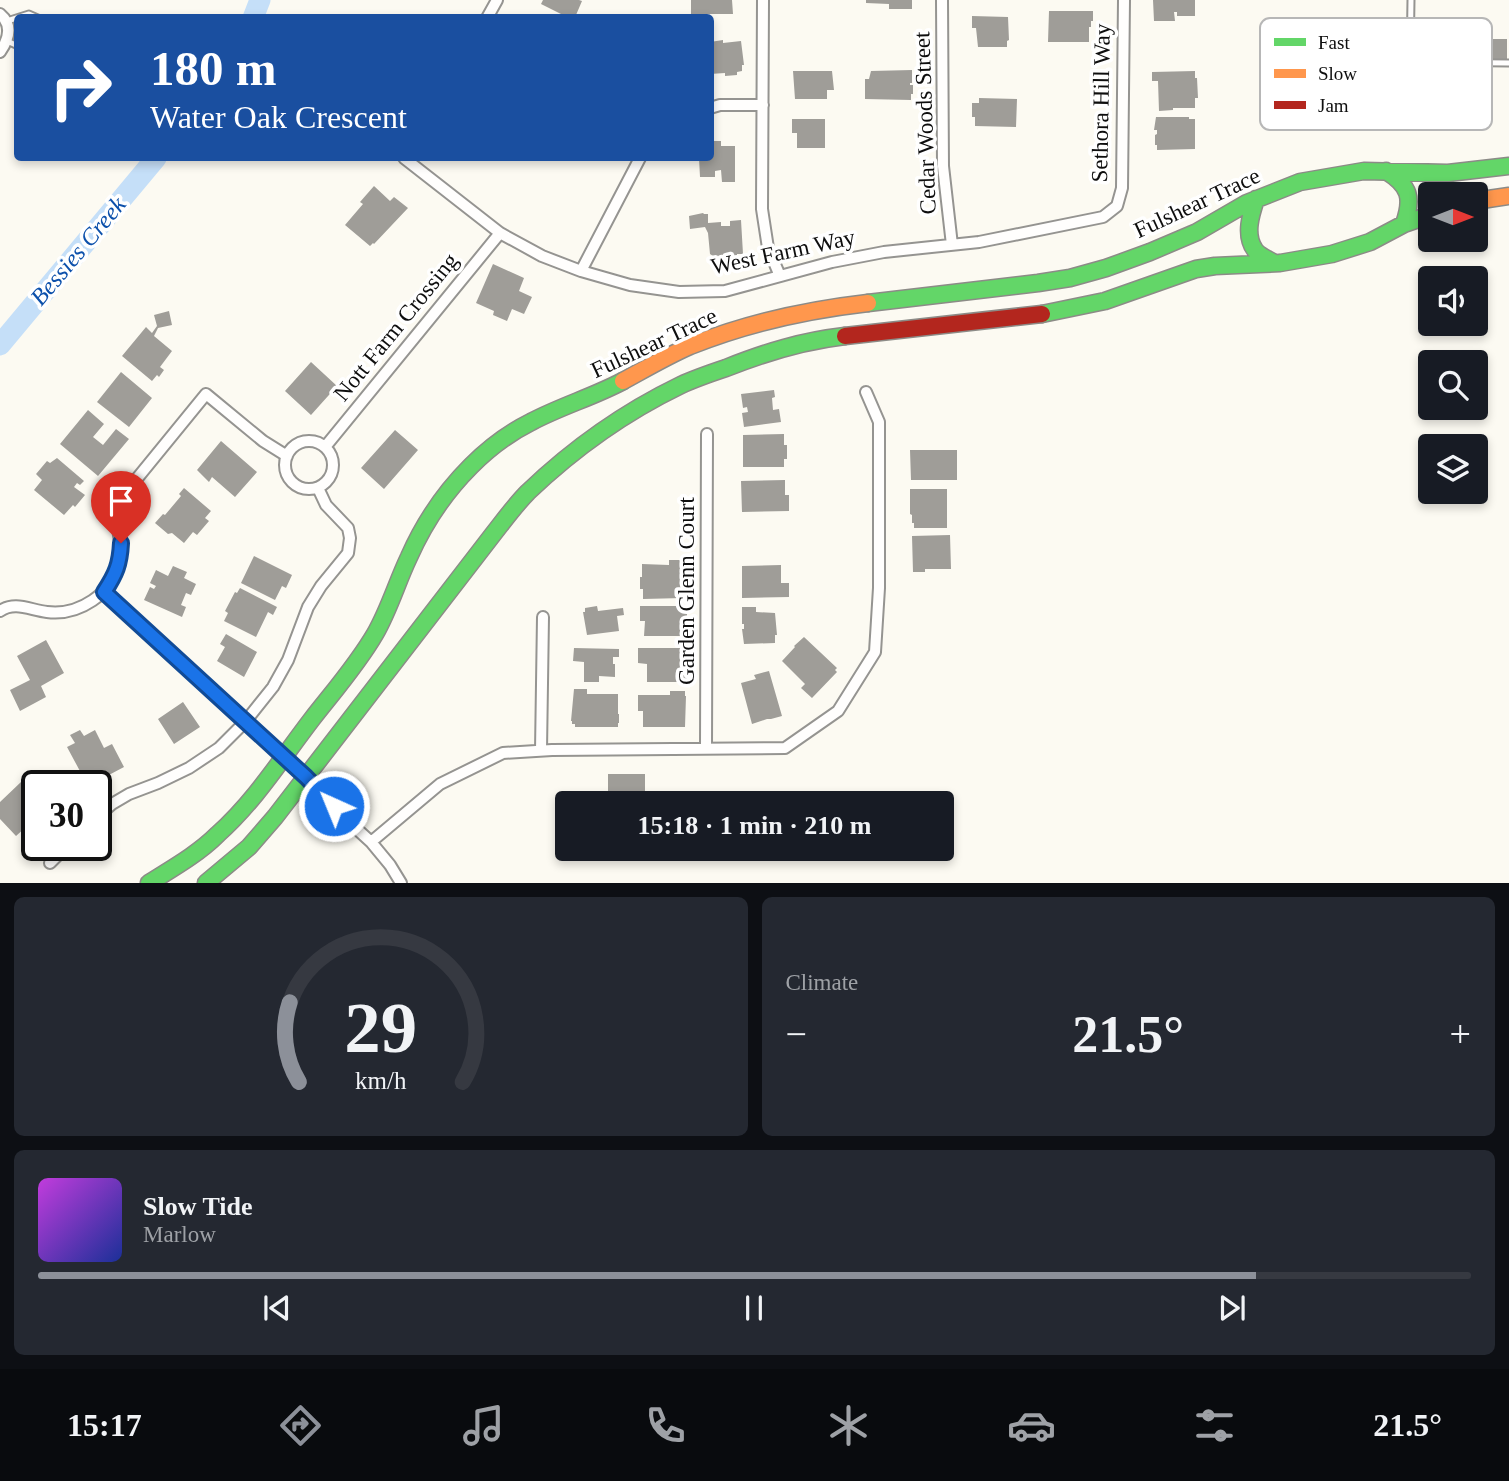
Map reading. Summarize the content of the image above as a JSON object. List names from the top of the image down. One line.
{"streets":{"street":["Sethora Hill Way","Cedar Woods Street","Fulshear Trace","West Farm Way","Nott Farm Crossing","Garden Glenn Court"]},"crossings":[["Sethora Hill Way","West Farm Way"],["Cedar Woods Street","West Farm Way"],["West Farm Way","Nott Farm Crossing"]],"water":["Bessies Creek"],"legend":["Fast","Slow","Jam"],"north":"right","page":{"turn":["180 m","Water Oak Crescent"],"limit":"30","trip":"15:18 · 1 min · 210 m","tile":"Climate","heat":["−","21.5°","+"],"song":["Slow Tide","Marlow"],"tabs":["15:17","21.5°"],"gauge":["29","km/h"]}}
